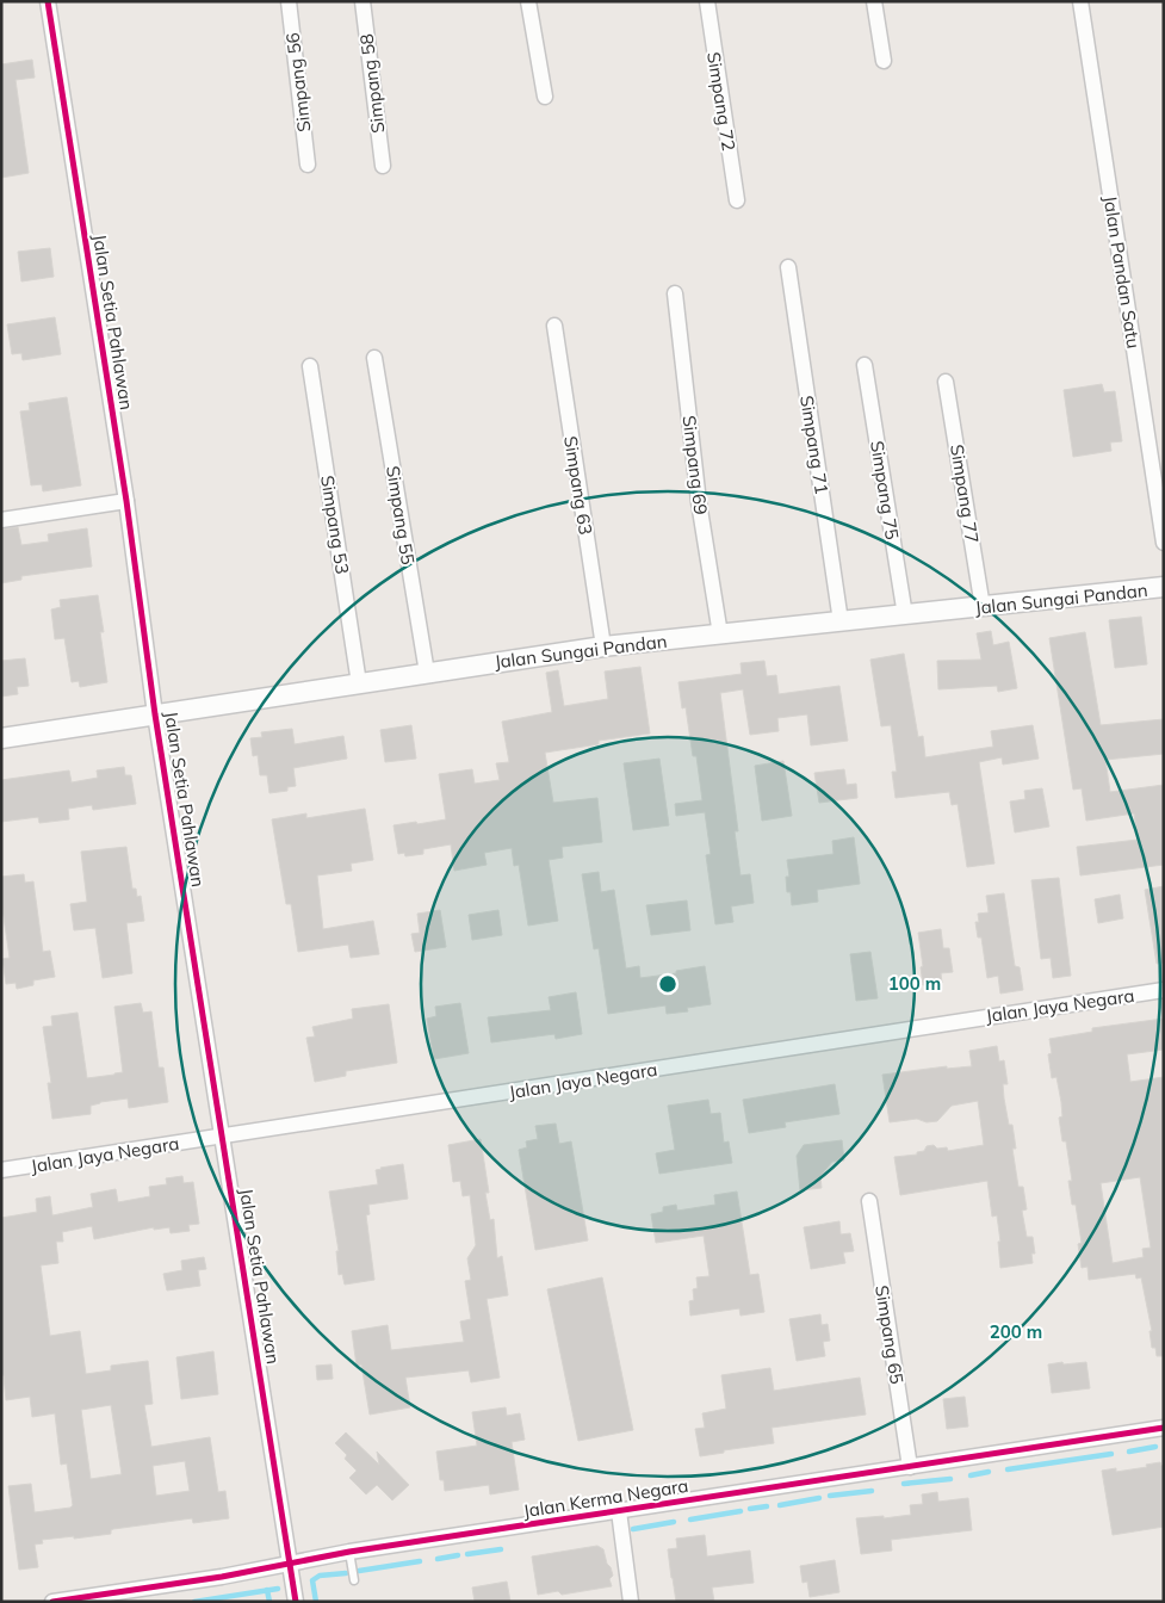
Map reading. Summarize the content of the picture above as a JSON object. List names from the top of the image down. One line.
{"streets":{"street":["Simpang 56","Simpang 58","Simpang 72","Jalan Pandan Satu","Jalan Setia Pahlawan","Simpang 71","Simpang 69","Simpang 63","Simpang 75","Simpang 77","Simpang 55","Simpang 53","Jalan Sungai Pandan","Jalan Jaya Negara","Simpang 65","Jalan Kerma Negara"]},"crossings":[["Jalan Setia Pahlawan","Jalan Sungai Pandan"],["Jalan Setia Pahlawan","Jalan Jaya Negara"],["Jalan Setia Pahlawan","Jalan Kerma Negara"],["Simpang 71","Jalan Sungai Pandan"],["Simpang 69","Jalan Sungai Pandan"],["Simpang 63","Jalan Sungai Pandan"],["Simpang 75","Jalan Sungai Pandan"],["Simpang 77","Jalan Sungai Pandan"],["Simpang 55","Jalan Sungai Pandan"],["Simpang 53","Jalan Sungai Pandan"],["Simpang 65","Jalan Kerma Negara"]],"rings":["100 m","200 m"]}
